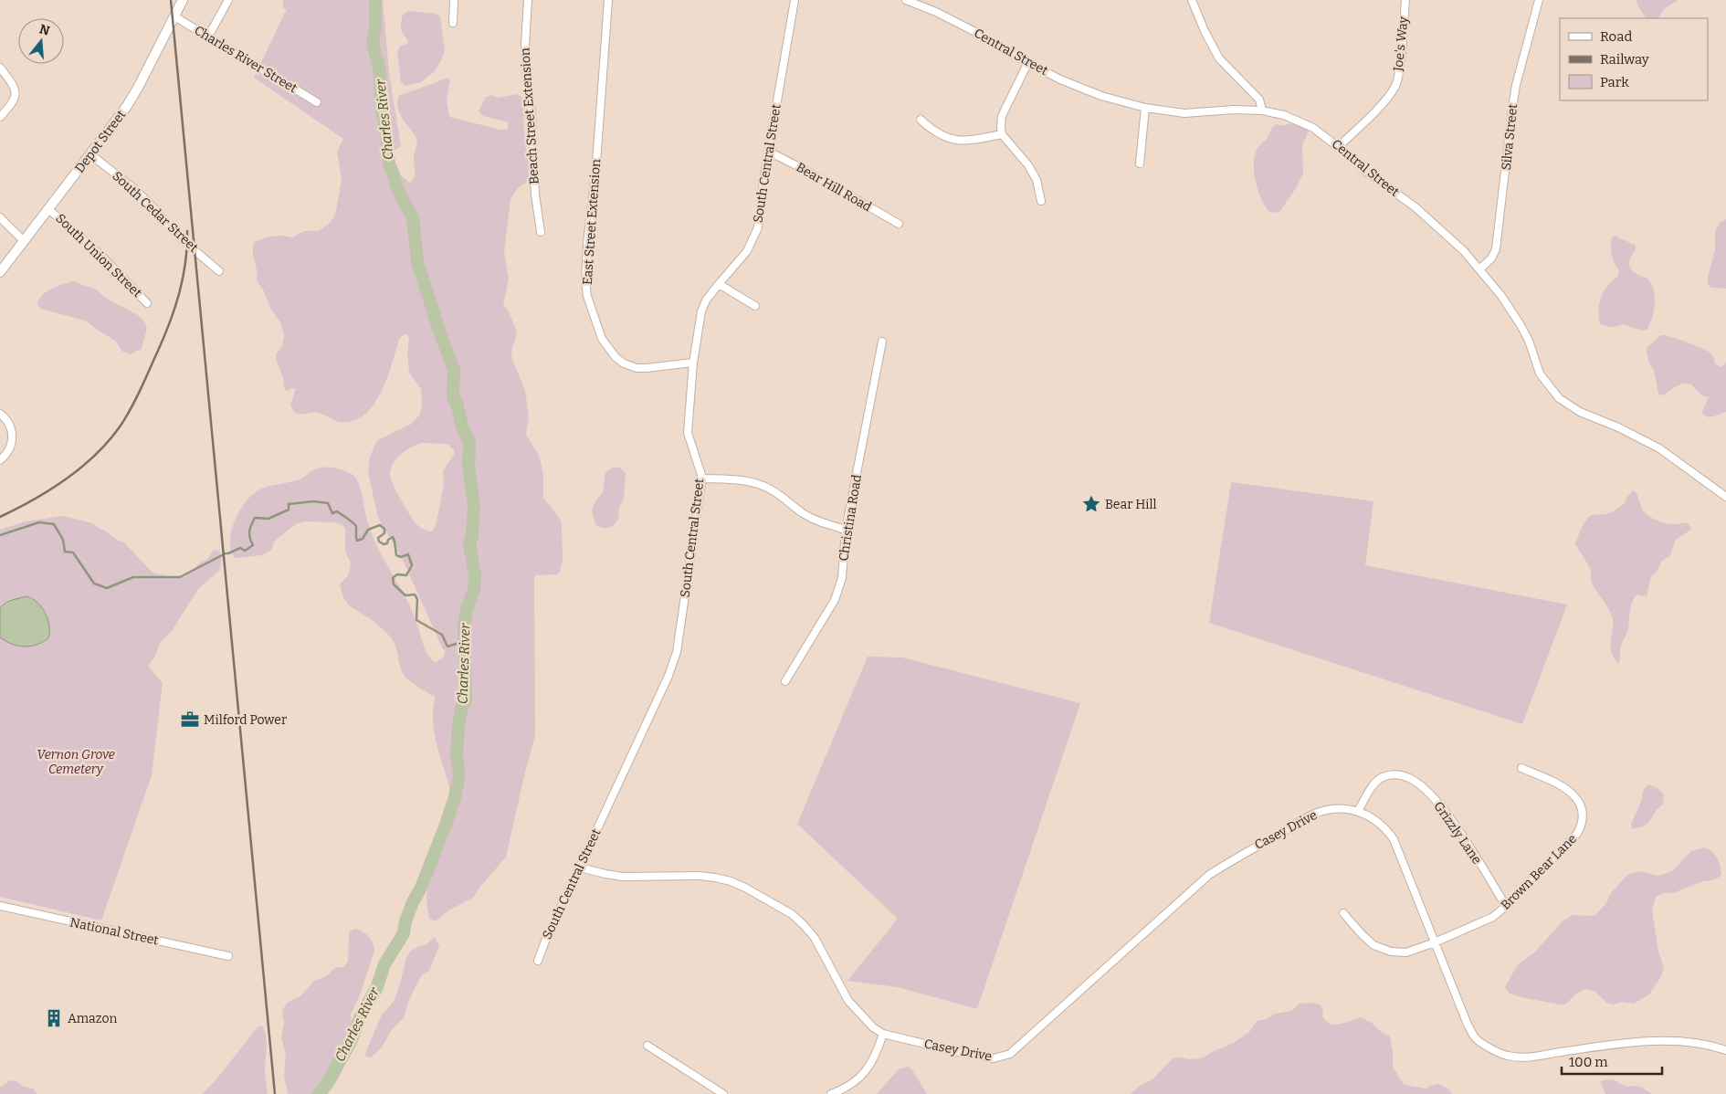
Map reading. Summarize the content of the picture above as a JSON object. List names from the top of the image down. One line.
{"streets":{"main road":["Depot Street"],"street":["Joe's Way","Central Street","Charles River Street","Beach Street Extension","Silva Street","South Central Street","Bear Hill Road","South Cedar Street","East Street Extension","South Union Street","Christina Road","Casey Drive","Grizzly Lane","Brown Bear Lane","National Street"]},"crossings":[["Joe's Way","Central Street"],["Central Street","Silva Street"],["Charles River Street","Depot Street"],["Depot Street","South Cedar Street"],["Depot Street","South Union Street"],["South Central Street","Bear Hill Road"],["South Central Street","East Street Extension"],["South Central Street","Casey Drive"],["Casey Drive","Grizzly Lane"],["Casey Drive","Brown Bear Lane"],["Grizzly Lane","Brown Bear Lane"]],"water":["Charles River"],"parks":["Vernon Grove Cemetery"],"places":{"place":["Bear Hill"],"office":["Milford Power"],"building":["Amazon"]},"legend":["Road","Railway","Park"],"scale_bar":"100 m","north":"top"}
